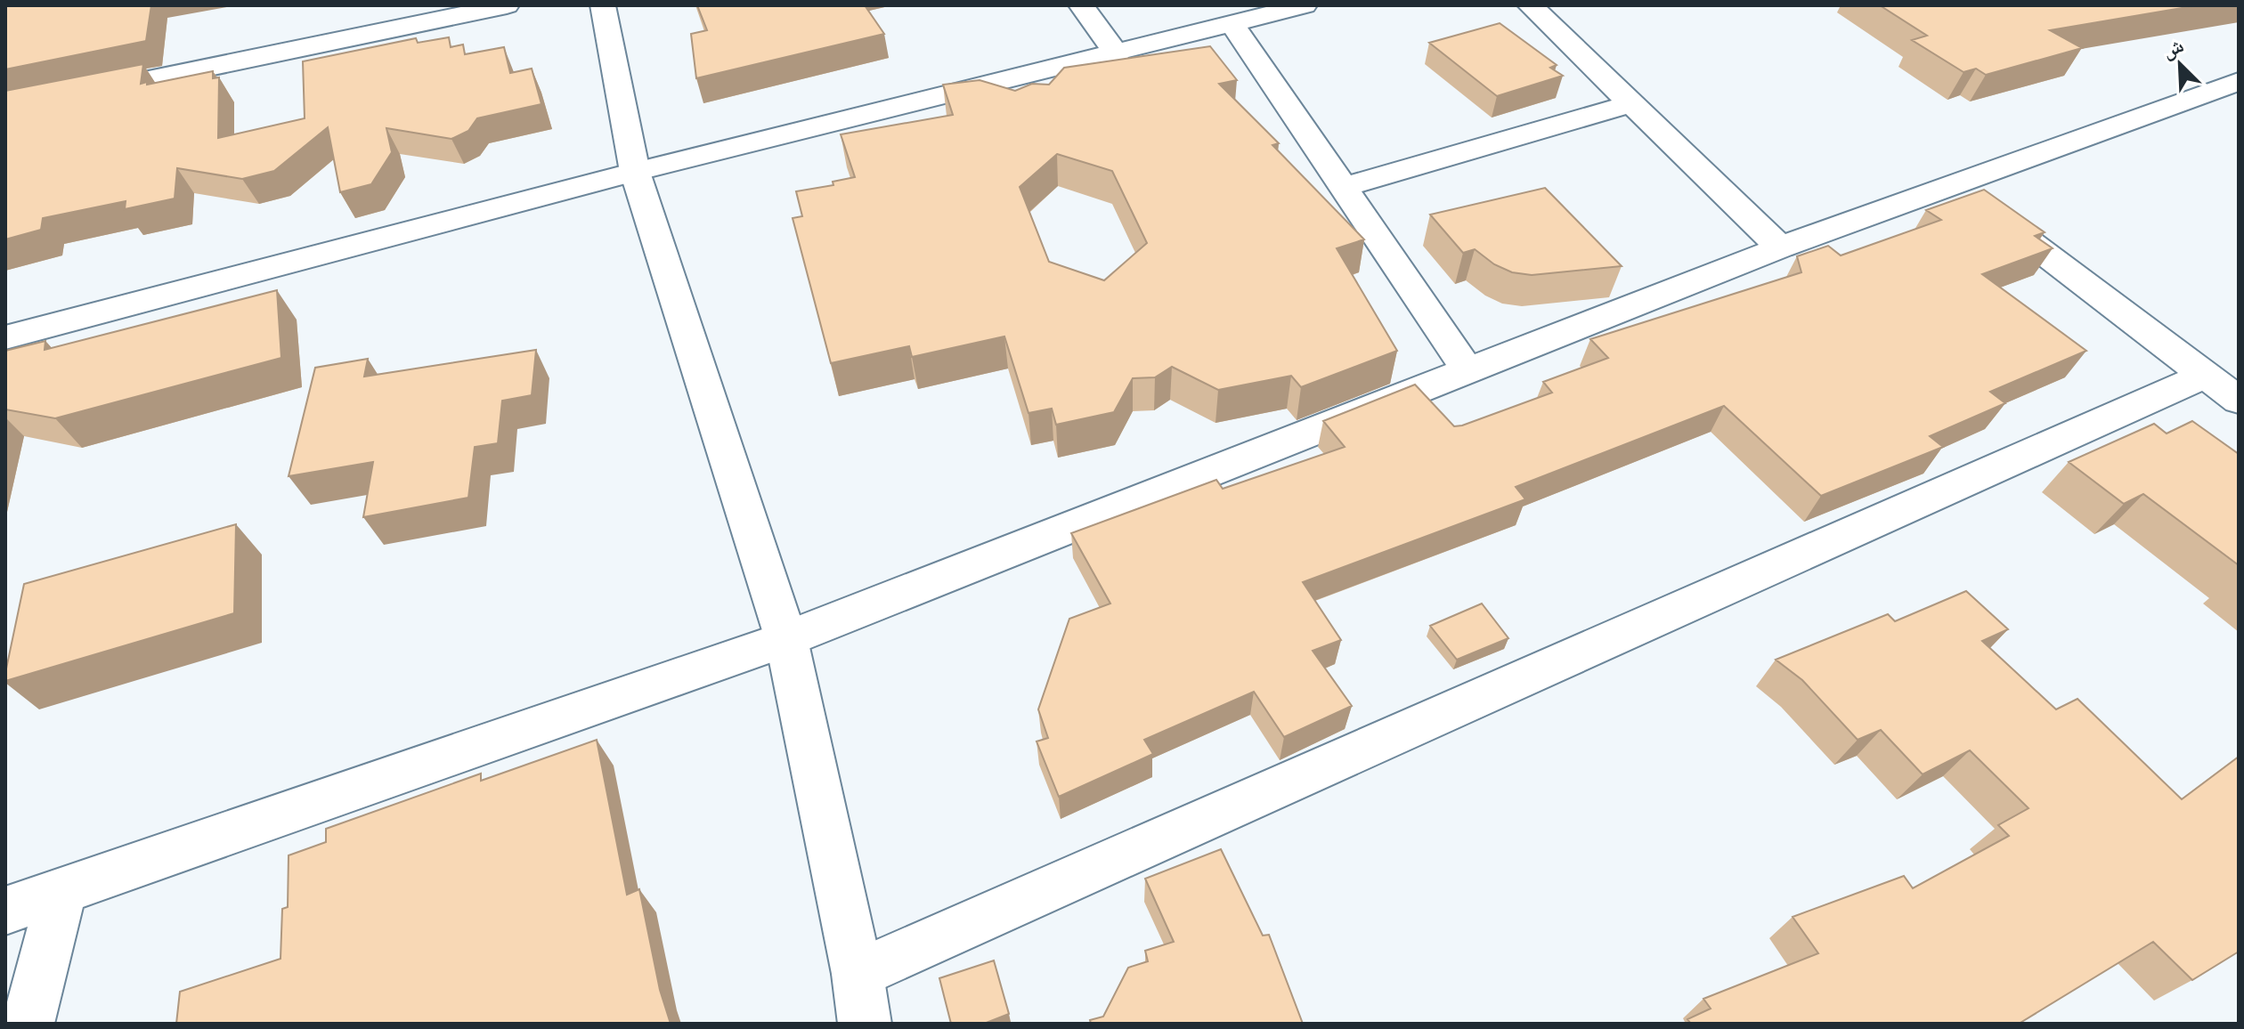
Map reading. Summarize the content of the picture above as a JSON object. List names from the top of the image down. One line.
{"north":"top left"}
